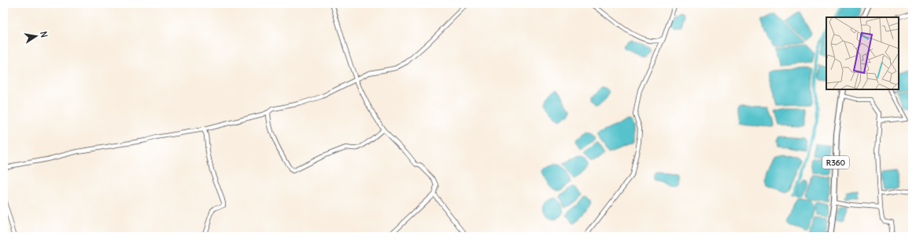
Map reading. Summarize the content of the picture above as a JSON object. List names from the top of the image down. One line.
{"streets":{"main road":["R360"]},"north":"right"}
